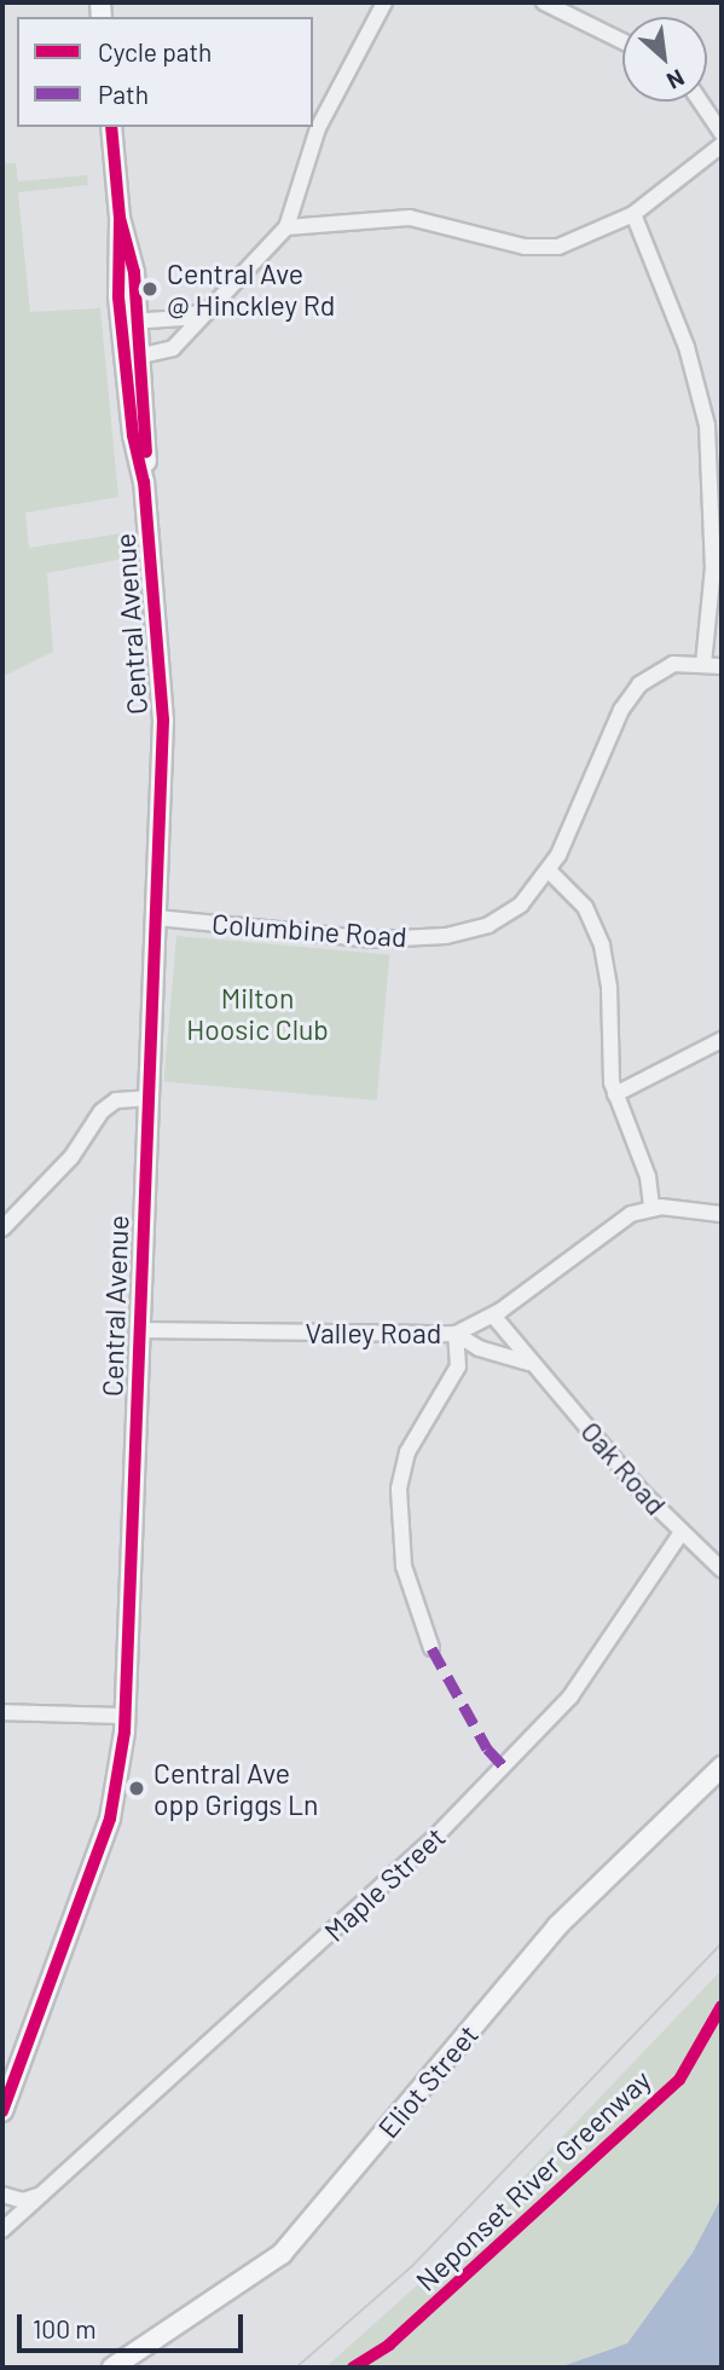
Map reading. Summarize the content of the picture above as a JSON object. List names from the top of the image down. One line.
{"streets":{"street":["Central Avenue","Columbine Road","Valley Road","Oak Road","Maple Street","Eliot Street"],"cycle path":["Neponset River Greenway"]},"crossings":[["Central Avenue","Columbine Road"],["Central Avenue","Valley Road"],["Valley Road","Oak Road"],["Oak Road","Maple Street"]],"parks":["Milton Hoosic Club"],"places":["Central Ave @ Hinckley Rd","Central Ave opp Griggs Ln"],"legend":["Cycle path","Path"],"scale_bar":"100 m","north":"bottom right"}
